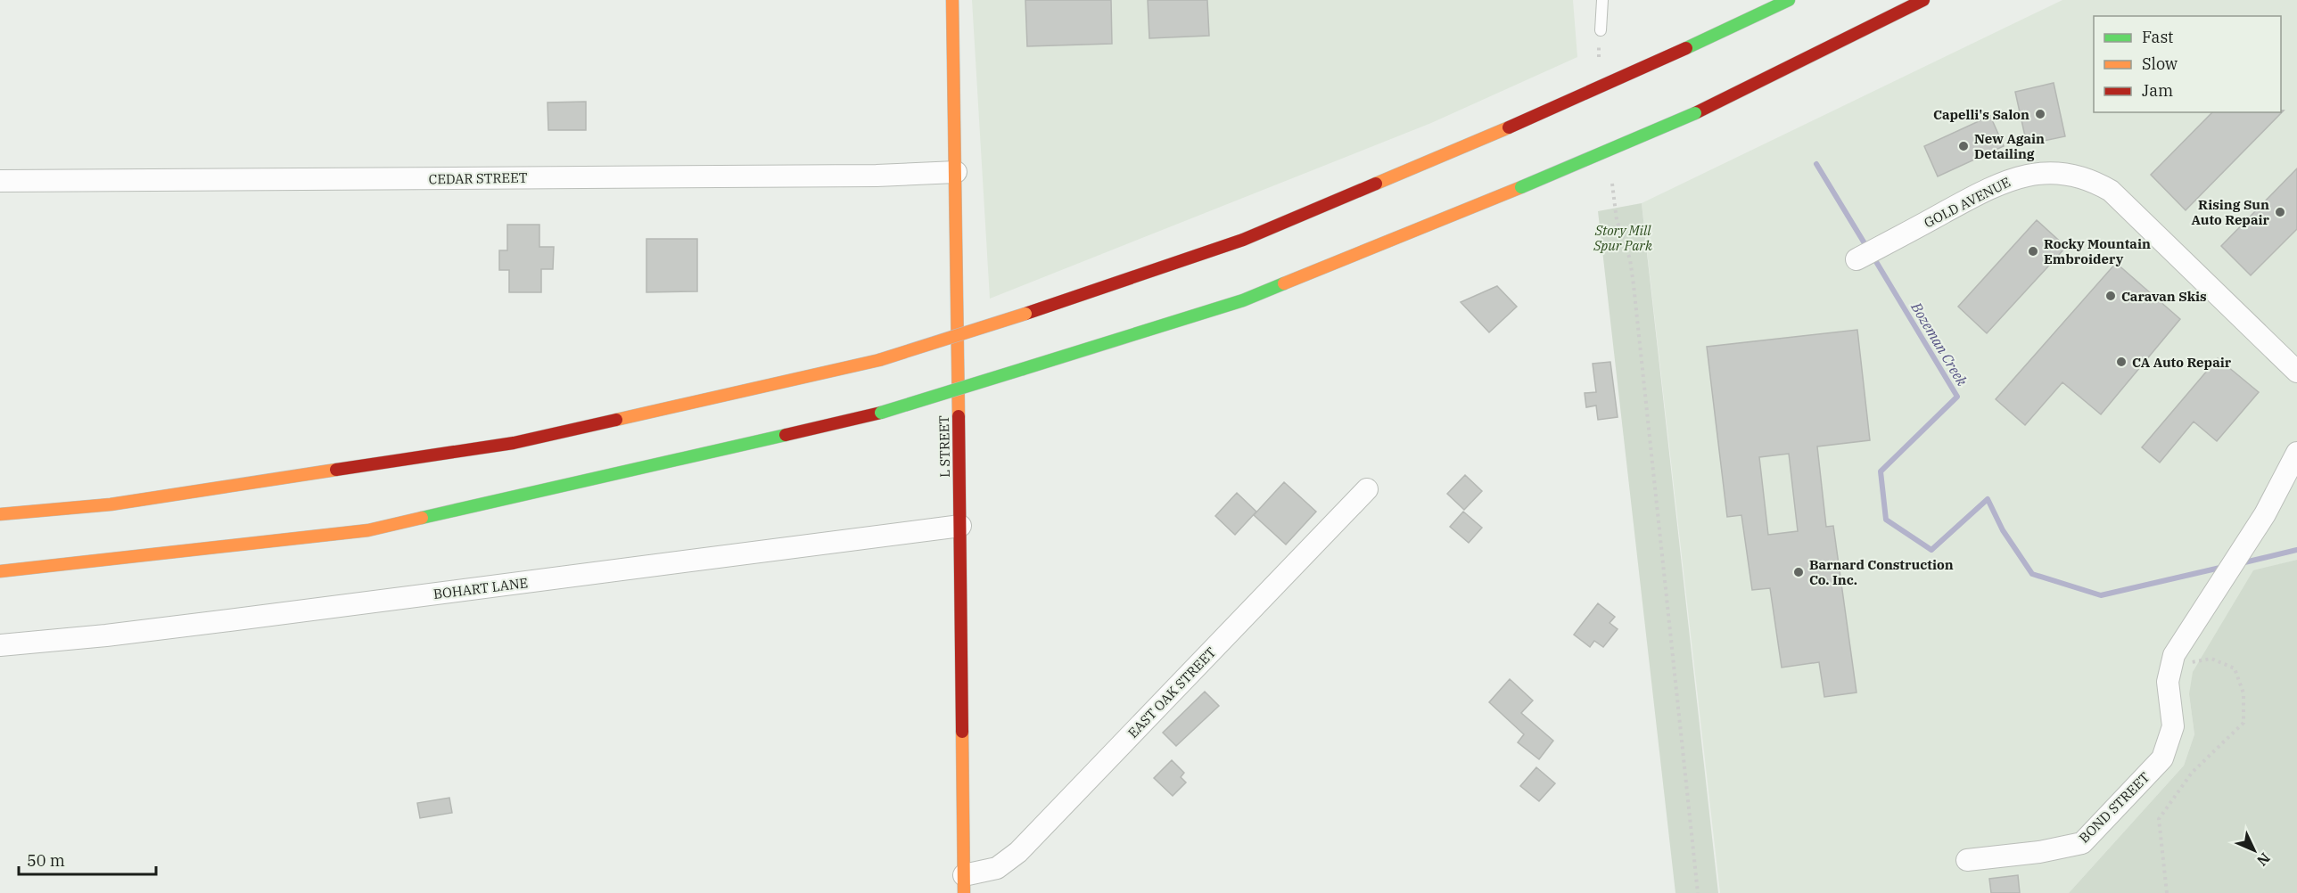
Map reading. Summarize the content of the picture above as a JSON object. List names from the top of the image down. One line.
{"streets":{"main road":["L STREET"],"street":["CEDAR STREET","GOLD AVENUE","BOHART LANE","EAST OAK STREET","BOND STREET"]},"crossings":[["CEDAR STREET","L STREET"],["L STREET","BOHART LANE"],["L STREET","EAST OAK STREET"]],"water":["Bozeman Creek"],"parks":["Story Mill Spur Park"],"places":["Capelli's Salon","New Again Detailing","Rising Sun Auto Repair","Rocky Mountain Embroidery","Caravan Skis","CA Auto Repair","Barnard Construction Co. Inc."],"legend":["Fast","Slow","Jam"],"scale_bar":"50 m","north":"bottom right"}
